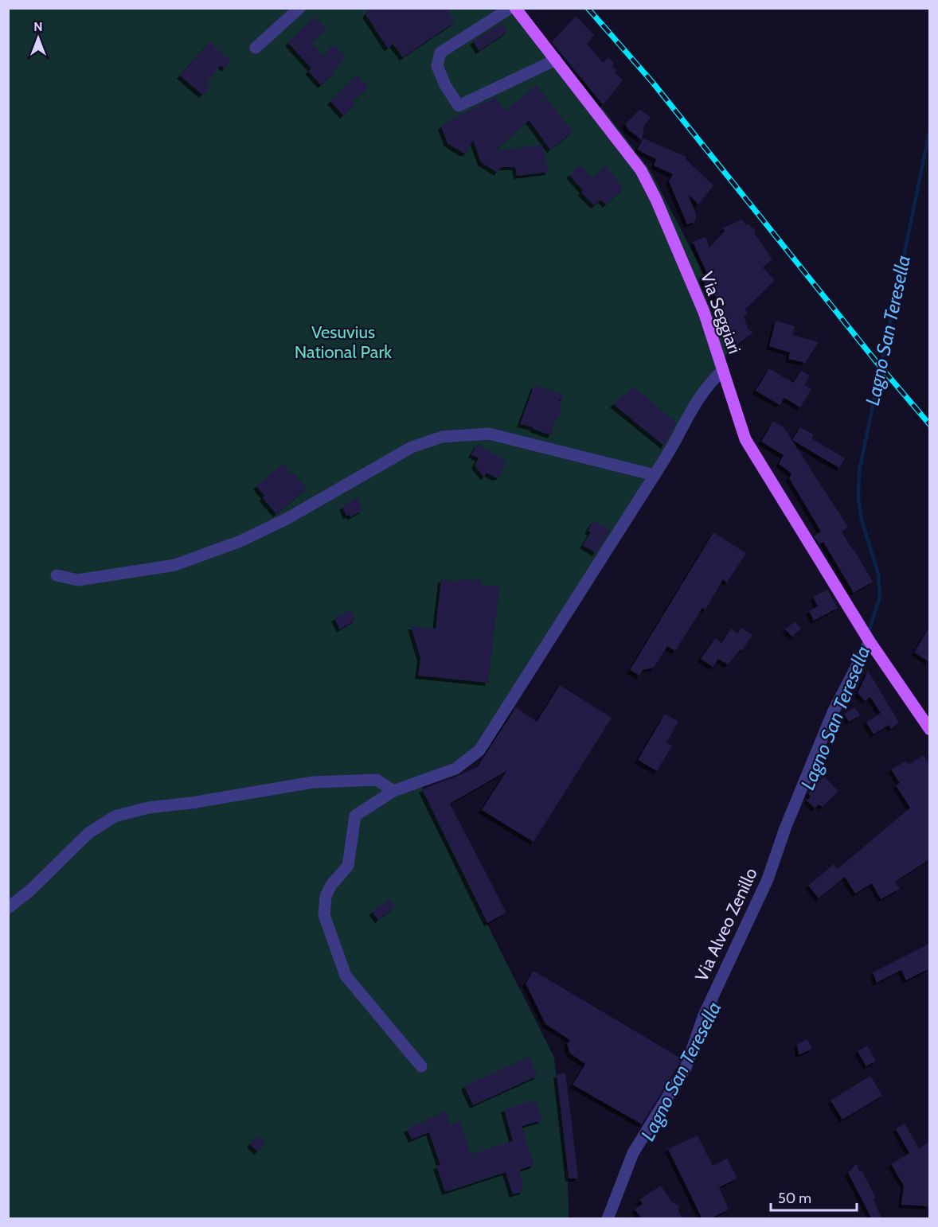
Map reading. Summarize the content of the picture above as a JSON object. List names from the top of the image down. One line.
{"streets":{"main road":["Via Seggiari"],"street":["Via Alveo Zenillo"]},"crossings":[["Via Seggiari","Via Alveo Zenillo"]],"water":["Lagno San Teresella"],"parks":["Vesuvius National Park"],"scale_bar":"50 m","north":"top"}
